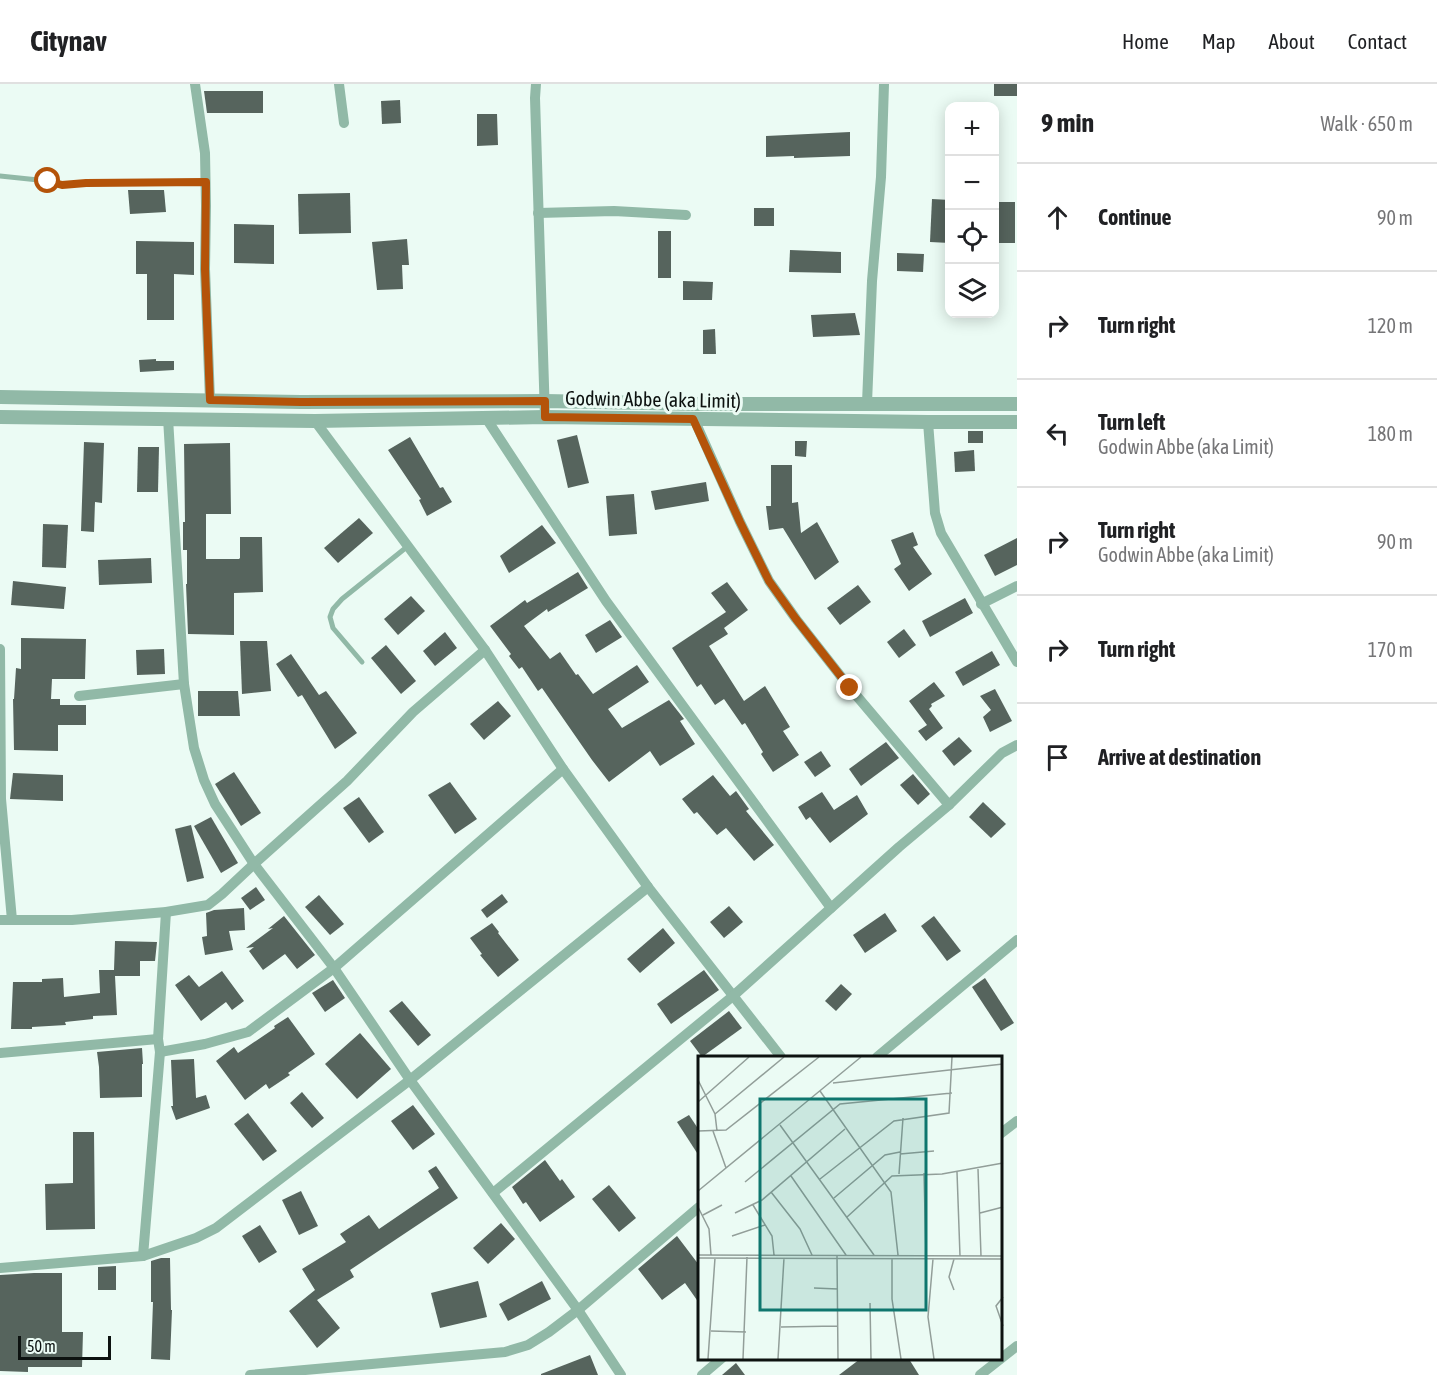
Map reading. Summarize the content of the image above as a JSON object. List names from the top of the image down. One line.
{"streets":{"street":["Godwin Abbe (aka Limit)"]},"scale_bar":"50 m","page":{"header":"Citynav","nav":["Home","Map","About","Contact"],"heading":["9 min","Walk · 650 m"],"map_buttons":["+","−"],"list":[["Continue","90 m"],["Turn right","120 m"],["Turn left","Godwin Abbe (aka Limit)","180 m"],["Turn right","Godwin Abbe (aka Limit)","90 m"],["Turn right","170 m"],"Arrive at destination"],"scale":"50 m"}}
